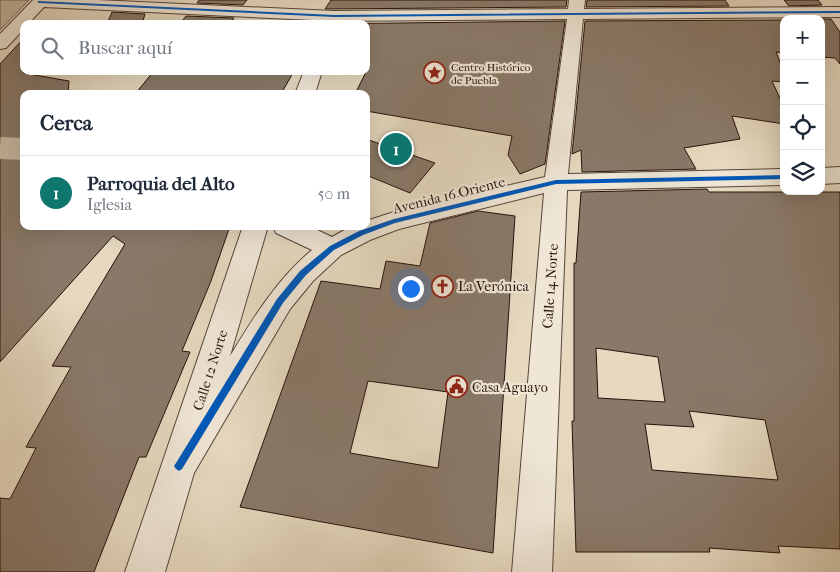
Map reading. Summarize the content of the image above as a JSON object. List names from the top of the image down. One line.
{"streets":{"street":["Avenida 16 Oriente","Calle 14 Norte","Calle 12 Norte"]},"crossings":[["Avenida 16 Oriente","Calle 14 Norte"],["Avenida 16 Oriente","Calle 12 Norte"]],"places":{"place":["Centro Histórico de Puebla"],"church":["La Verónica"],"public building":["Casa Aguayo"]},"page":{"map_buttons":["+","−"],"search":"Buscar aquí","heading":"Cerca","pins":"1","list":[{"mark":"1","name":"Parroquia del Alto","note":"Iglesia","value":"50 m"}]}}
